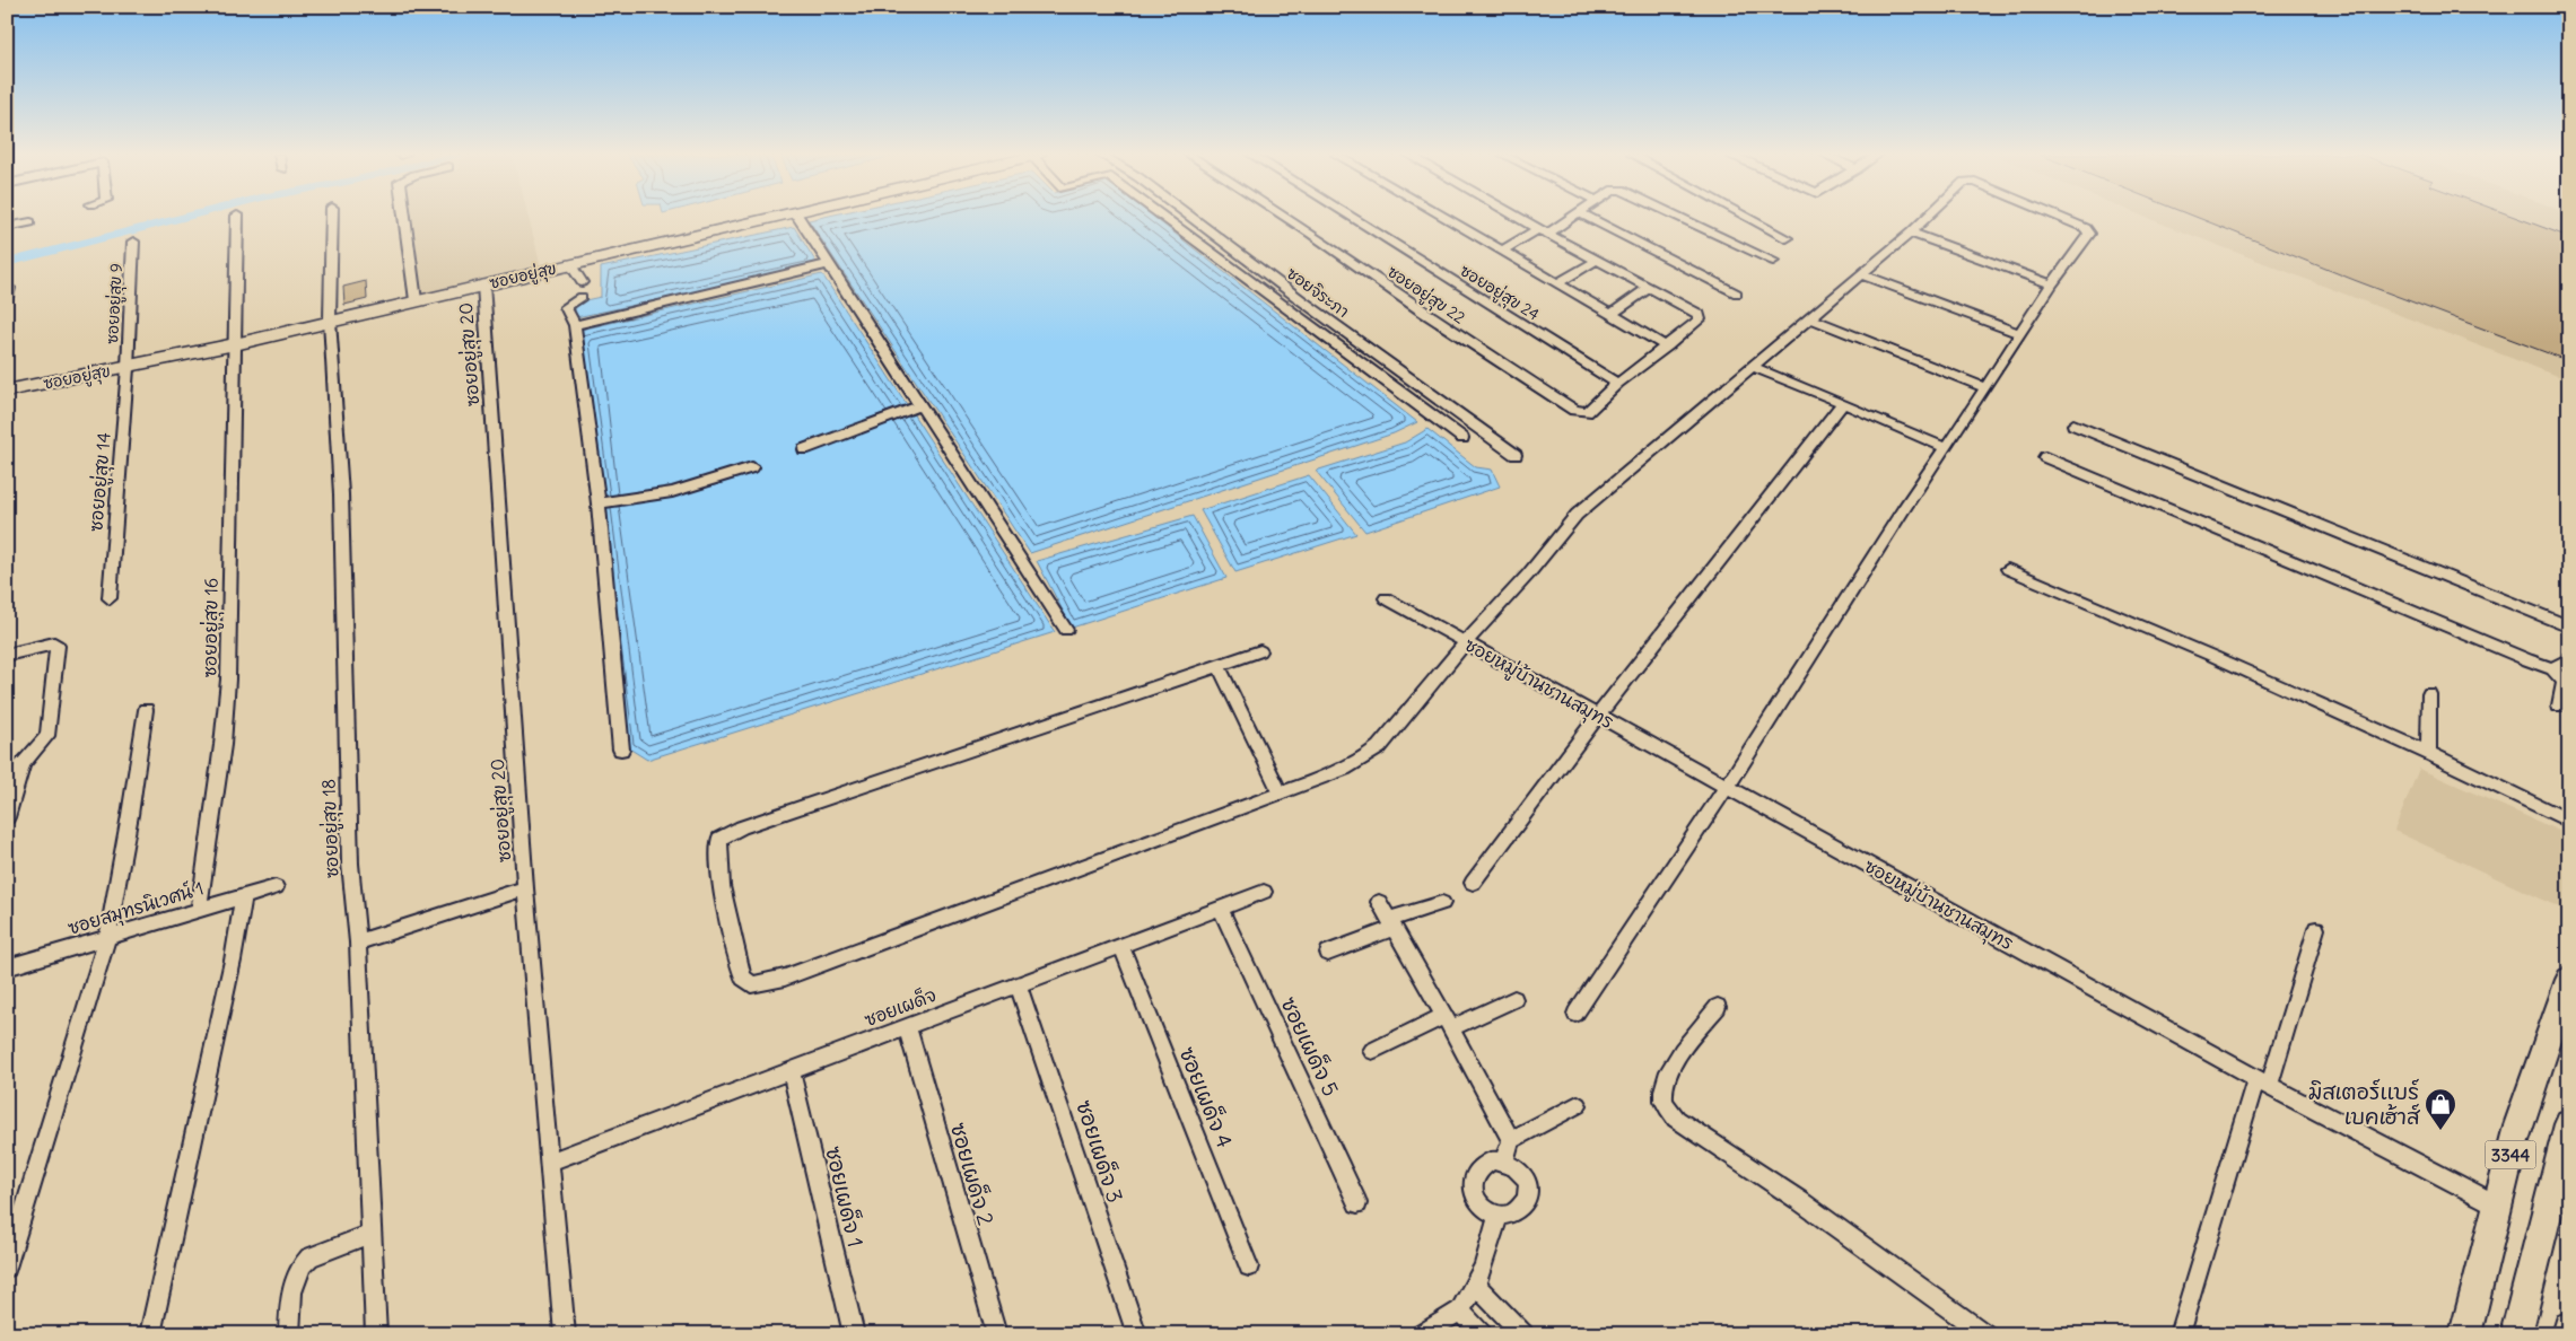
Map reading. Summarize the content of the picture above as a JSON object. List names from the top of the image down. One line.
{"streets":{"main road":["3344"],"street":["ซอยอยู่สุข","ซอยจิระภา","ซอยอยู่สุข 24","ซอยอยู่สุข 22","ซอยอยู่สุข 9","ซอยอยู่สุข 20","ซอยอยู่สุข 14","ซอยอยู่สุข 16","ซอยหมู่บ้านชานสมุทร","ซอยอยู่สุข 18","ซอยสมุทรนิเวศน์ 1","ซอยเผด็จ","ซอยเผด็จ 5","ซอยเผด็จ 4","ซอยเผด็จ 3","ซอยเผด็จ 2","ซอยเผด็จ 1"]},"crossings":[["ซอยอยู่สุข","ซอยอยู่สุข 9"],["ซอยอยู่สุข","ซอยอยู่สุข 20"],["ซอยอยู่สุข","ซอยอยู่สุข 14"],["ซอยอยู่สุข","ซอยอยู่สุข 16"],["ซอยอยู่สุข","ซอยอยู่สุข 18"],["ซอยอยู่สุข 24","ซอยอยู่สุข 22"],["ซอยอยู่สุข 9","ซอยอยู่สุข 14"],["ซอยอยู่สุข 20","ซอยเผด็จ"],["ซอยอยู่สุข 16","ซอยสมุทรนิเวศน์ 1"],["ซอยหมู่บ้านชานสมุทร","3344"],["ซอยเผด็จ","ซอยเผด็จ 5"],["ซอยเผด็จ","ซอยเผด็จ 4"],["ซอยเผด็จ","ซอยเผด็จ 3"],["ซอยเผด็จ","ซอยเผด็จ 2"],["ซอยเผด็จ","ซอยเผด็จ 1"]],"places":{"shop":["มิสเตอร์แบร์ เบคเฮ้าส์"]}}
